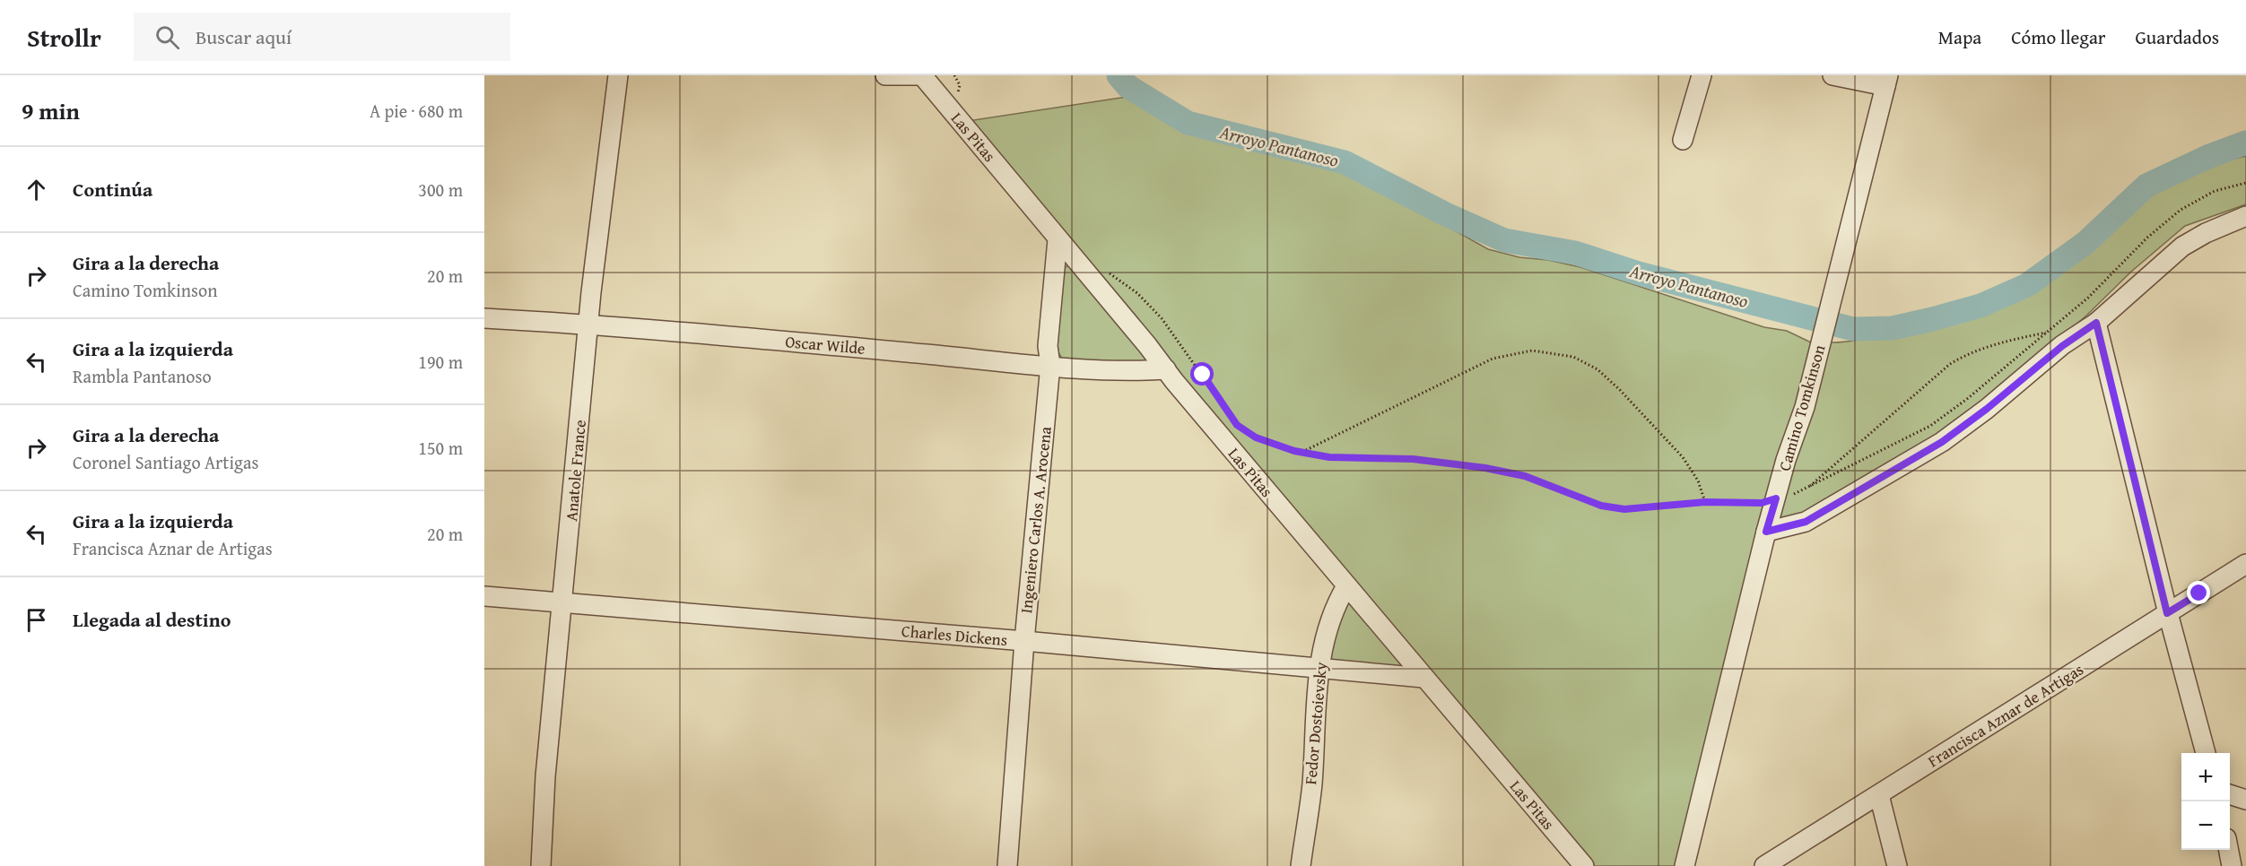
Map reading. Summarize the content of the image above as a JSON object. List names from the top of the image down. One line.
{"streets":{"street":["Las Pitas","Oscar Wilde","Camino Tomkinson","Anatole France","Ingeniero Carlos A. Arocena","Charles Dickens","Francisca Aznar de Artigas","Fedor Dostoievsky"]},"crossings":[["Las Pitas","Oscar Wilde"],["Las Pitas","Ingeniero Carlos A. Arocena"],["Las Pitas","Charles Dickens"],["Las Pitas","Fedor Dostoievsky"],["Oscar Wilde","Anatole France"],["Oscar Wilde","Ingeniero Carlos A. Arocena"],["Anatole France","Charles Dickens"],["Ingeniero Carlos A. Arocena","Charles Dickens"],["Charles Dickens","Fedor Dostoievsky"]],"water":["Arroyo Pantanoso"],"page":{"header":"Strollr","search":"Buscar aquí","nav":["Mapa","Cómo llegar","Guardados"],"heading":["9 min","A pie · 680 m"],"list":[["Continúa","300 m"],["Gira a la derecha","Camino Tomkinson","20 m"],["Gira a la izquierda","Rambla Pantanoso","190 m"],["Gira a la derecha","Coronel Santiago Artigas","150 m"],["Gira a la izquierda","Francisca Aznar de Artigas","20 m"],"Llegada al destino"],"map_buttons":["+","−"]}}
